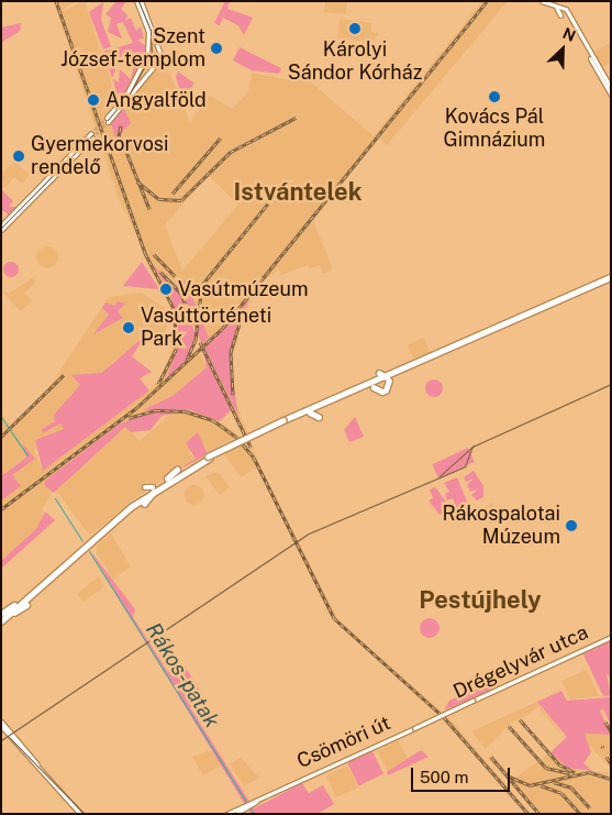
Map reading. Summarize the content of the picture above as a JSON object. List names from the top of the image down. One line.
{"streets":{"main road":["Drégelyvár utca","Csömöri út"]},"crossings":[["Drégelyvár utca","Csömöri út"]],"districts":["Istvántelek","Pestújhely"],"water":["Rákos-patak"],"places":["Károlyi Sándor Kórház","Szent József-templom","Kovács Pál Gimnázium","Angyalföld","Gyermekorvosi rendelő","Vasútmúzeum","Vasúttörténeti Park","Rákospalotai Múzeum"],"scale_bar":"500 m","north":"top right"}
